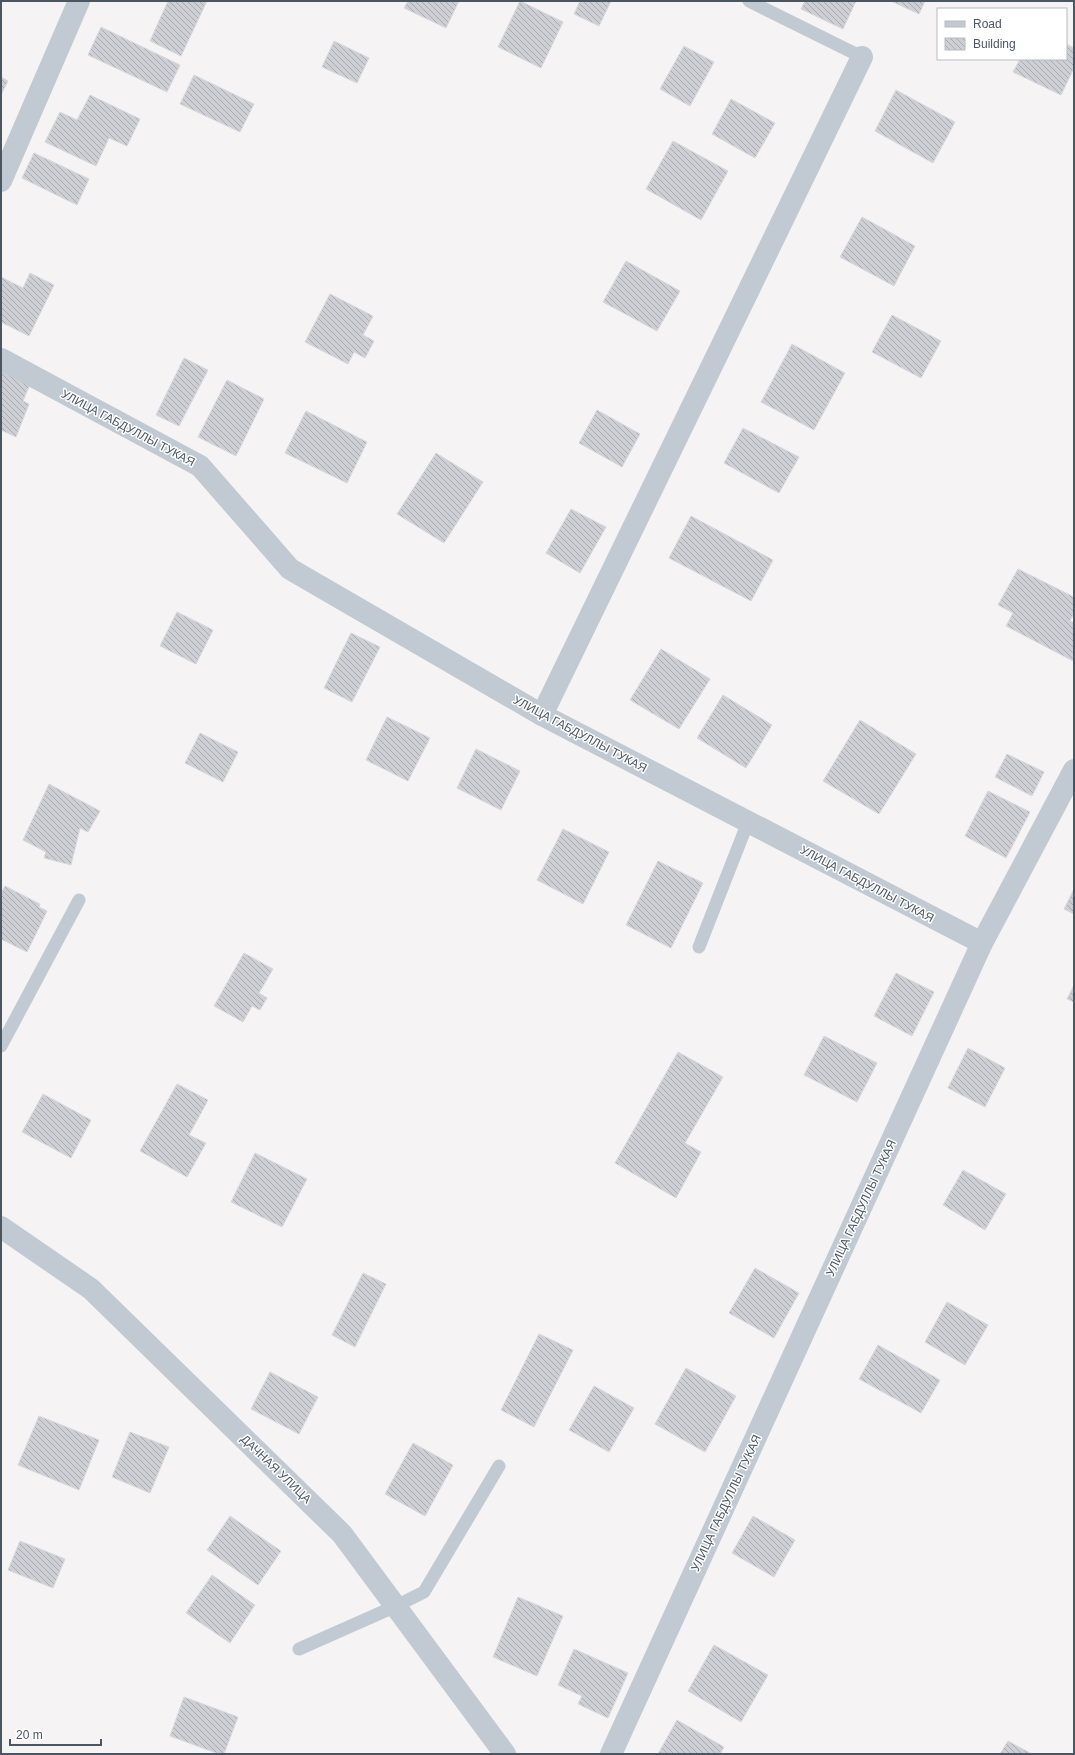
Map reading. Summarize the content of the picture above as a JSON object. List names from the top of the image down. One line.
{"streets":{"street":["УЛИЦА ГАБДУЛЛЫ ТУКАЯ","ДАЧНАЯ УЛИЦА"]},"legend":["Road","Building"],"scale_bar":"20 m"}
